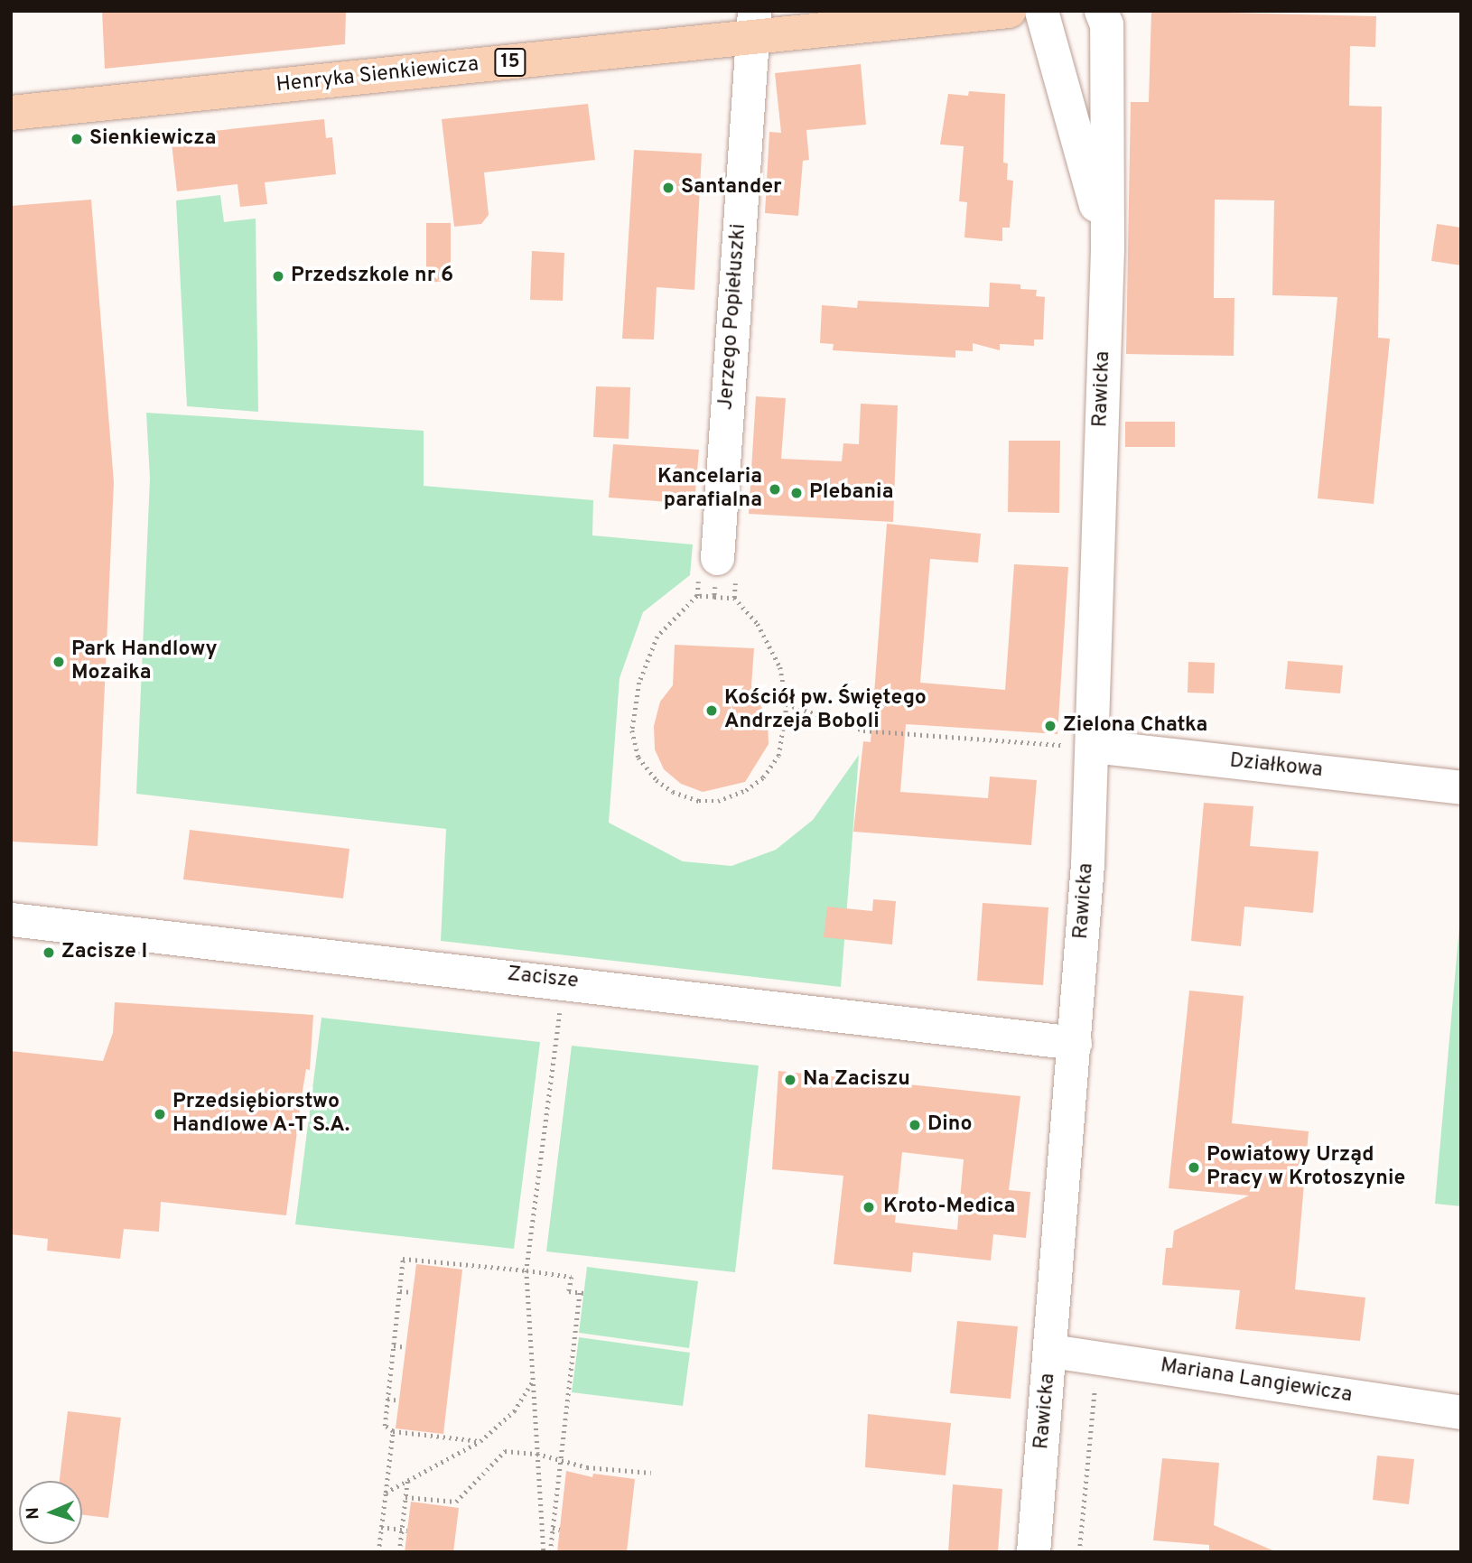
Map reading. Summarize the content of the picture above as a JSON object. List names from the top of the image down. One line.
{"streets":{"main road":["15","Henryka Sienkiewicza"],"street":["Jerzego Popiełuszki","Rawicka","Działkowa","Zacisze","Mariana Langiewicza"]},"crossings":[["Henryka Sienkiewicza","Jerzego Popiełuszki"],["Rawicka","Działkowa"],["Rawicka","Zacisze"],["Rawicka","Mariana Langiewicza"]],"places":["Sienkiewicza","Santander","Przedszkole nr 6","Kancelaria parafialna","Plebania","Park Handlowy Mozaika","Kościół pw. Świętego Andrzeja Boboli","Zielona Chatka","Zacisze I","Na Zaciszu","Przedsiębiorstwo Handlowe A-T S.A.","Dino","Powiatowy Urząd Pracy w Krotoszynie","Kroto-Medica"],"north":"left"}
